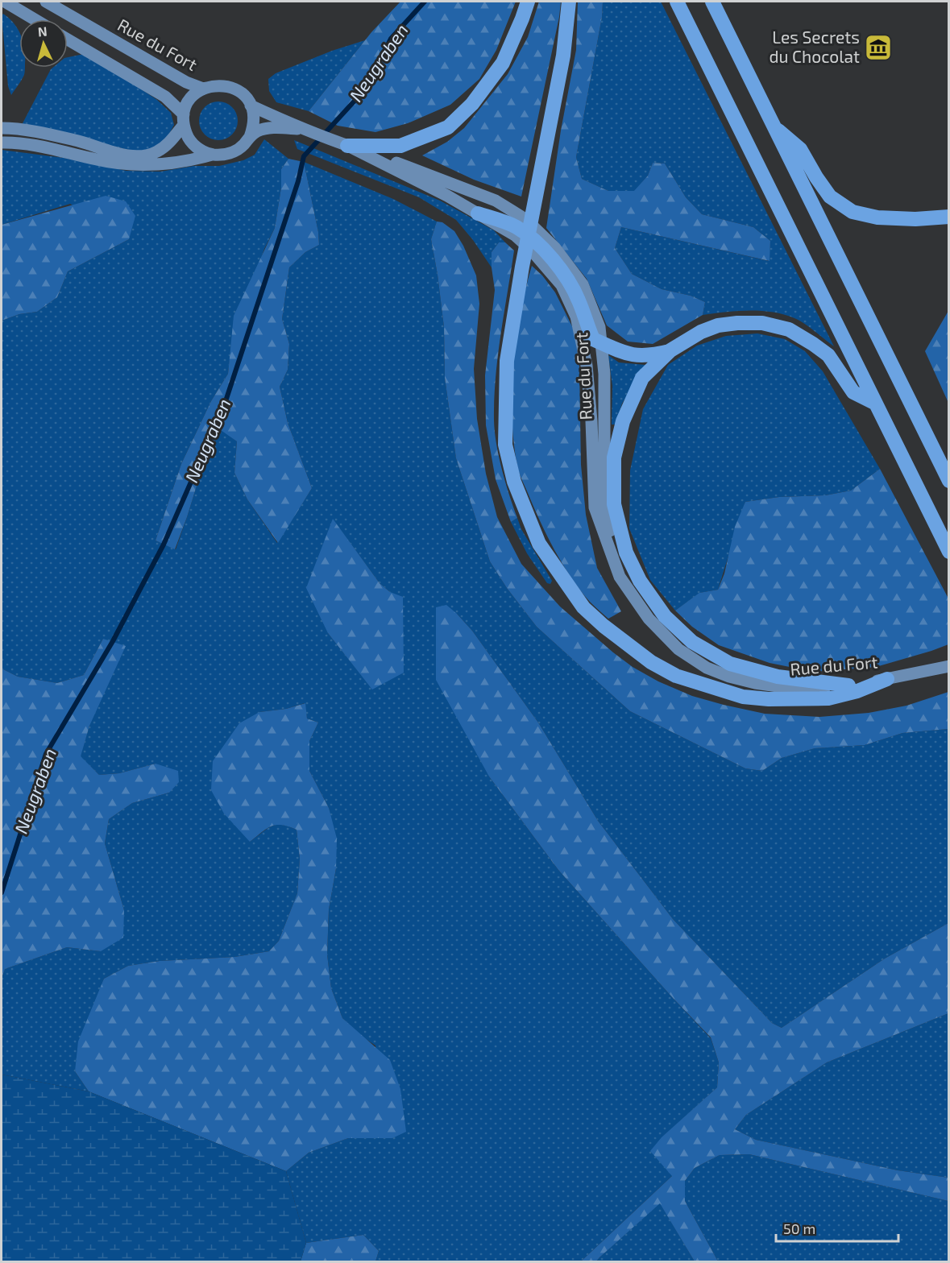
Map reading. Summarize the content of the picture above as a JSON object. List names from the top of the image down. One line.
{"streets":{"main road":["Rue du Fort"]},"water":["Neugraben"],"places":{"museum":["Les Secrets du Chocolat"]},"scale_bar":"50 m","north":"top"}
